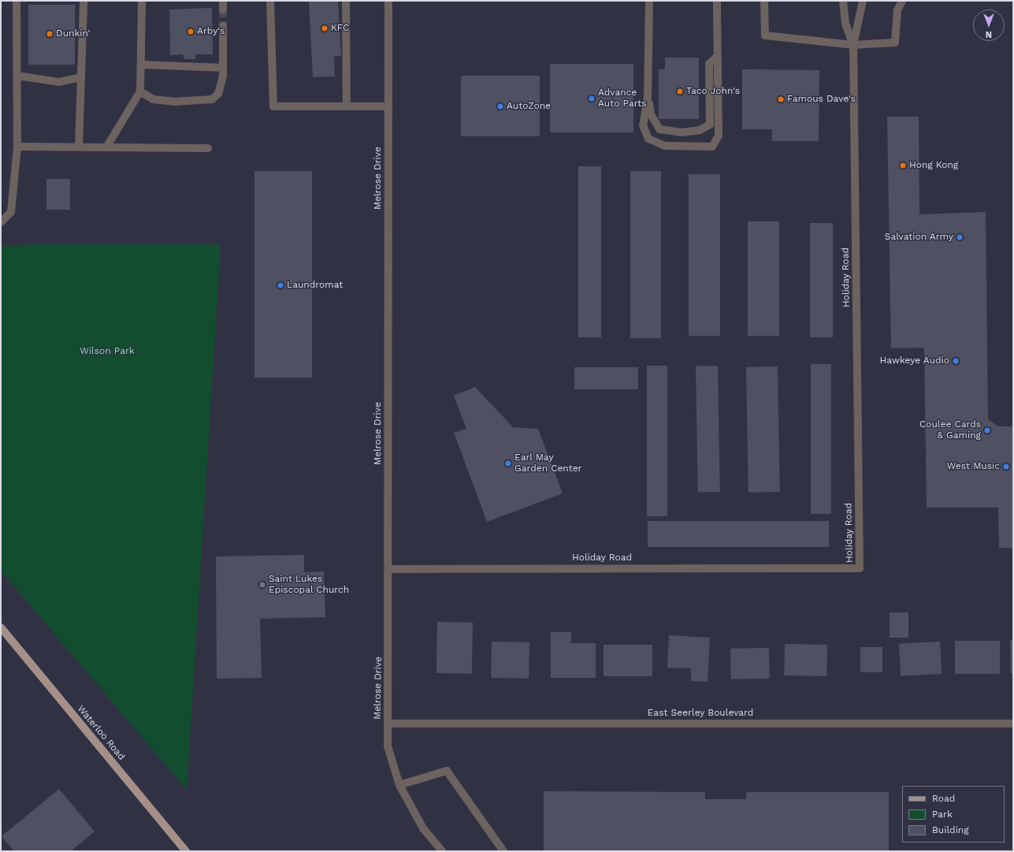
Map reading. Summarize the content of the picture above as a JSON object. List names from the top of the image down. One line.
{"streets":{"main road":["Waterloo Road"],"street":["Melrose Drive","Holiday Road","East Seerley Boulevard"]},"crossings":[["Melrose Drive","Holiday Road"],["Melrose Drive","East Seerley Boulevard"]],"parks":["Wilson Park"],"places":["KFC","Arby's","Dunkin'","Taco John's","Advance Auto Parts","Famous Dave's","AutoZone","Hong Kong","Salvation Army","Laundromat","Hawkeye Audio","Coulee Cards & Gaming","Earl May Garden Center","West Music","Saint Lukes Episcopal Church"],"legend":["Road","Park","Building"],"north":"bottom"}
